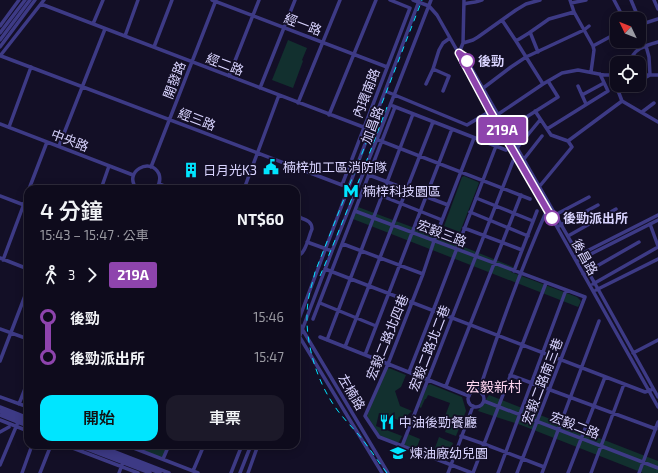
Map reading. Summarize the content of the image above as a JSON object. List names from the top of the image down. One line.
{"streets":{"street":["經一路","經二路","開發路","內環南路","經三路","加昌路","中央路","宏毅三路","後昌路","宏毅二路北四巷","宏毅二路北二巷","宏毅二路南三巷","左楠路","宏毅二路"]},"crossings":[["經一路","開發路"],["經一路","內環南路"],["經二路","開發路"],["經二路","內環南路"],["經二路","加昌路"],["開發路","經三路"],["內環南路","經三路"],["加昌路","後昌路"],["加昌路","左楠路"],["宏毅三路","宏毅二路北四巷"],["宏毅三路","宏毅二路北二巷"],["宏毅三路","宏毅二路南三巷"],["宏毅二路北四巷","宏毅二路北二巷"],["宏毅二路南三巷","宏毅二路"]],"districts":["宏毅新村"],"places":{"other":["後勁","後勁派出所"],"public building":["楠梓加工區消防隊"],"building":["日月光K3"],"metro station":["楠梓科技園區"],"restaurant":["中油後勁餐廳"],"school or university":["煉油廠幼兒園"]},"lines":["bus line 219A"],"north":"top left","page":{"on_map":"219A","heading":["4 分鐘","15:43 – 15:47 · 公車","NT$60"],"legs":["3","219A"],"list":[{"name":"後勁","value":"15:46"},{"name":"後勁派出所","value":"15:47"}],"buttons":["開始","車票"]}}
